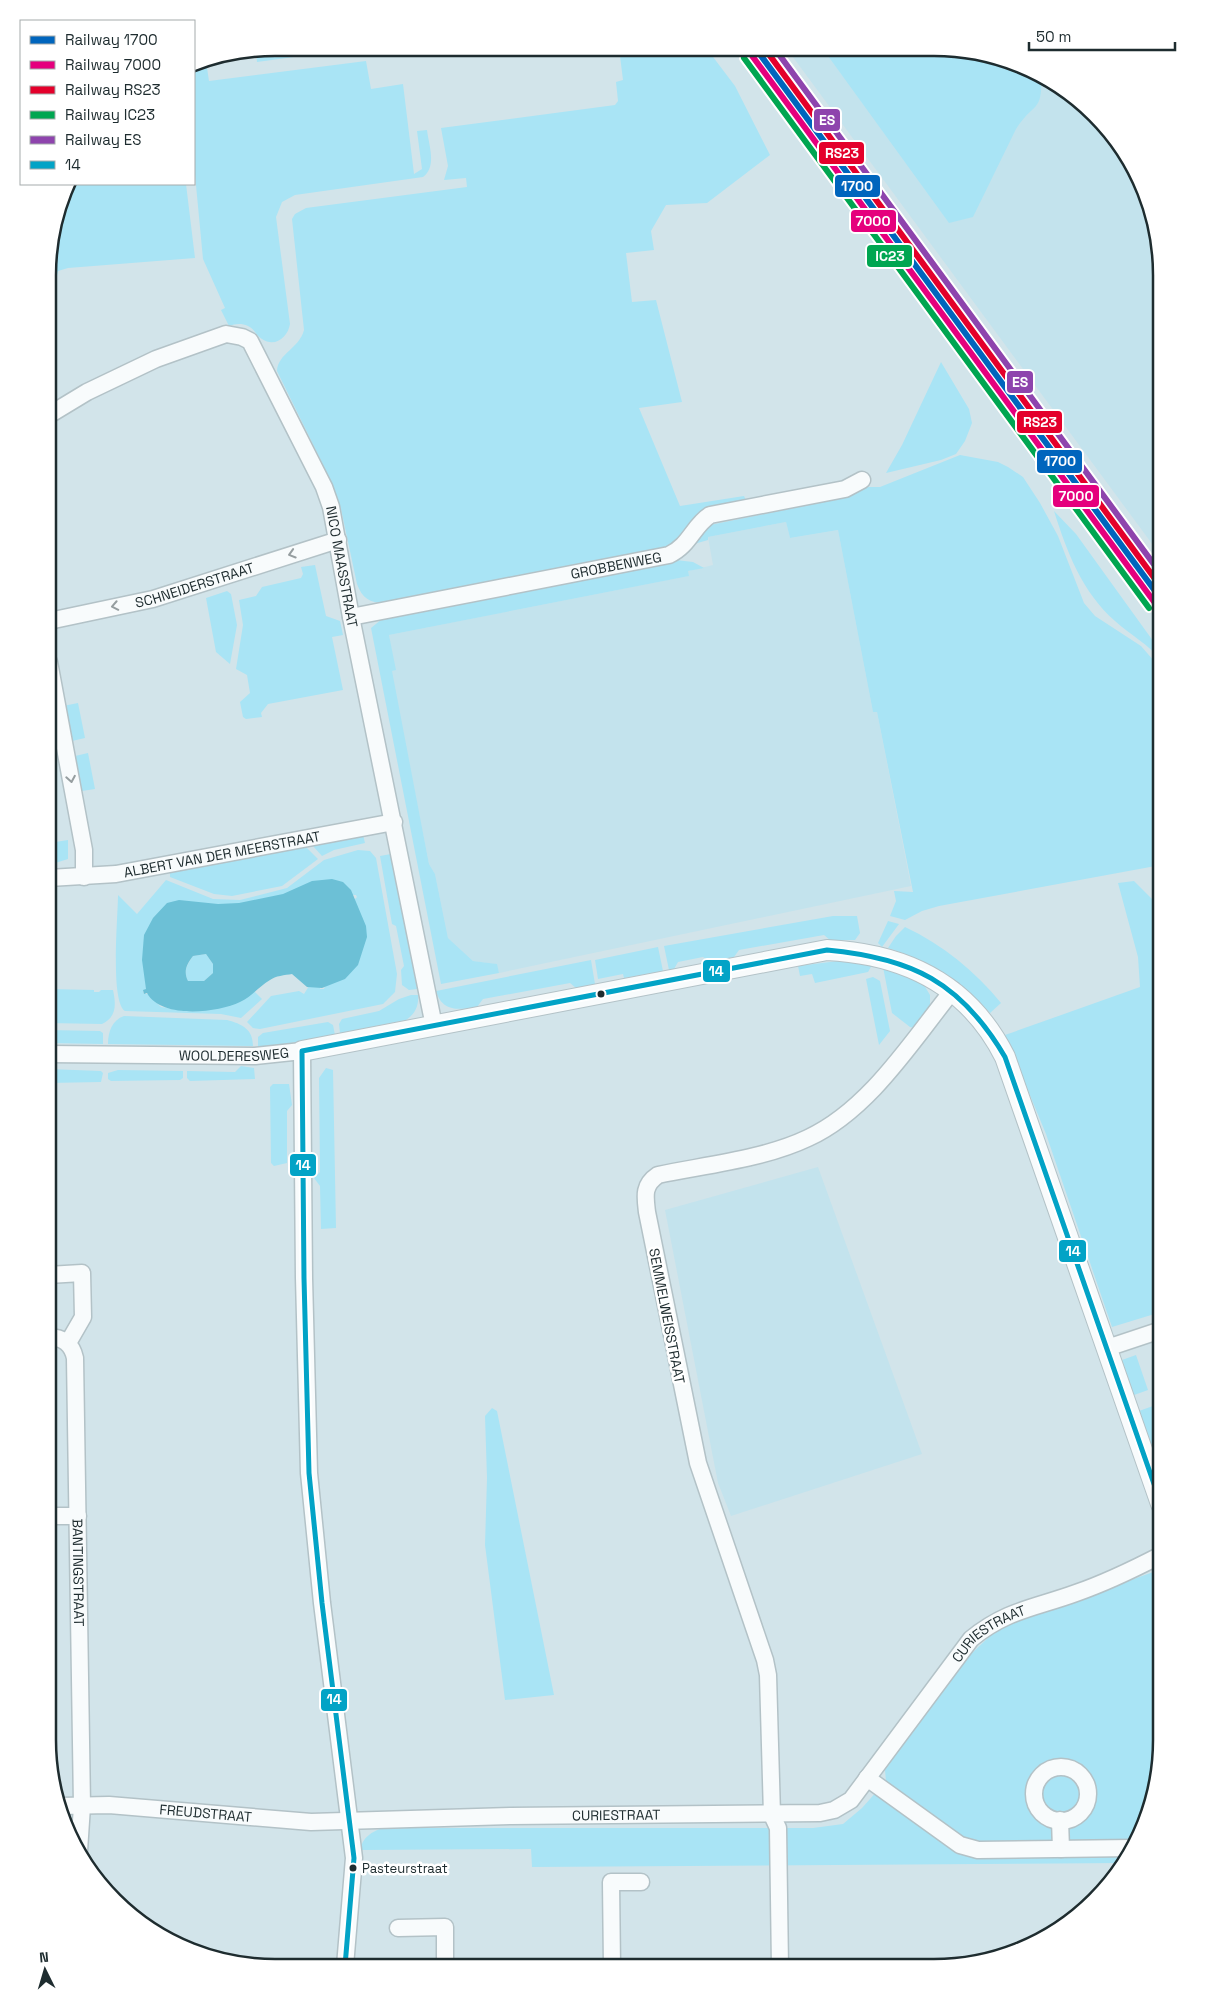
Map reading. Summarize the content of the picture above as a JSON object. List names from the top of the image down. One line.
{"streets":{"street":["GROBBENWEG","NICO MAASSTRAAT","SCHNEIDERSTRAAT","ALBERT VAN DER MEERSTRAAT","WOOLDERESWEG","SEMMELWEISSTRAAT","BANTINGSTRAAT","CURIESTRAAT","FREUDSTRAAT"]},"crossings":[["GROBBENWEG","NICO MAASSTRAAT"],["NICO MAASSTRAAT","SCHNEIDERSTRAAT"],["NICO MAASSTRAAT","ALBERT VAN DER MEERSTRAAT"],["NICO MAASSTRAAT","WOOLDERESWEG"],["WOOLDERESWEG","SEMMELWEISSTRAAT"],["SEMMELWEISSTRAAT","CURIESTRAAT"],["BANTINGSTRAAT","FREUDSTRAAT"],["CURIESTRAAT","FREUDSTRAAT"]],"one_way":["SCHNEIDERSTRAAT"],"places":["Pasteurstraat"],"lines":["rail line 1700","rail line 7000","rail line RS23","rail line ES","rail line IC23","transit line 14"],"legend":["Railway 1700","Railway 7000","Railway RS23","Railway IC23","Railway ES","14"],"scale_bar":"50 m","north":"top"}
